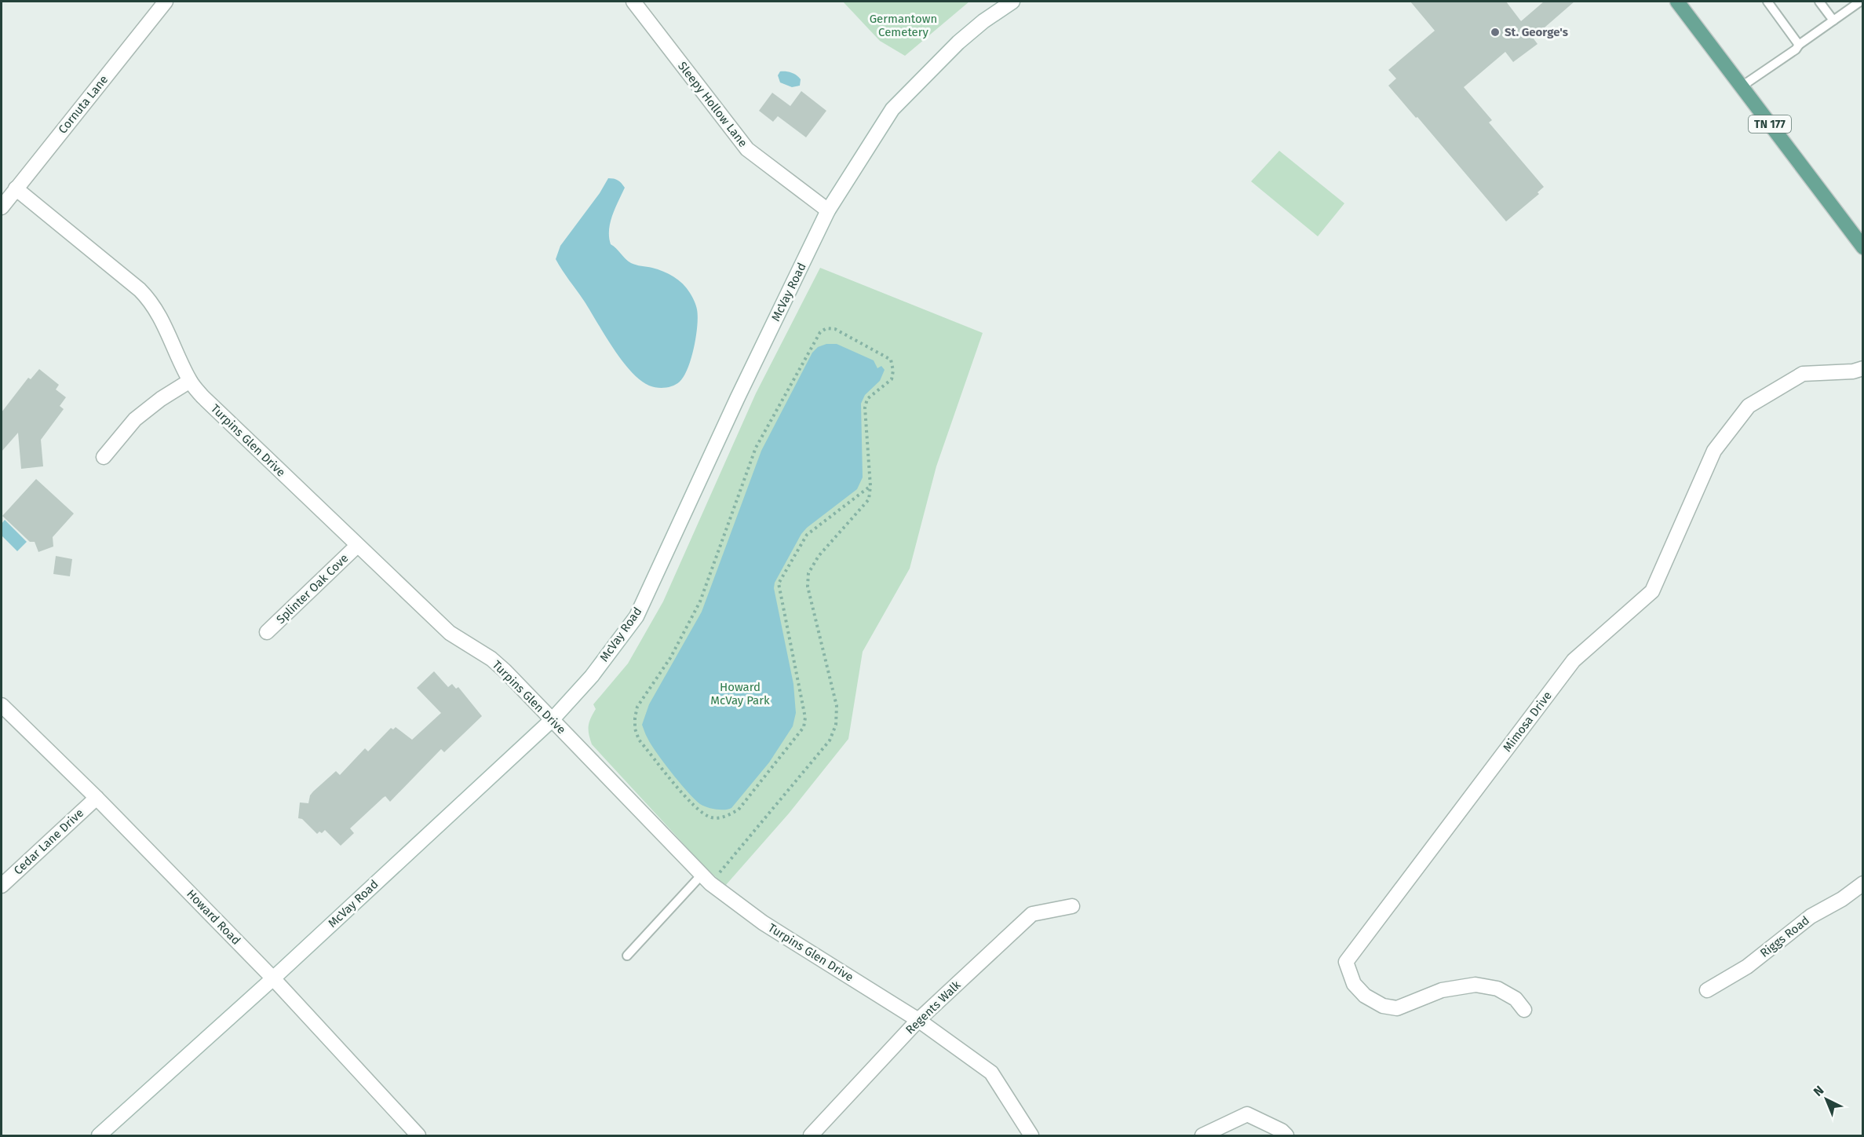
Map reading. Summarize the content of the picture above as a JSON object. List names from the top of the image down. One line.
{"streets":{"main road":["TN 177"],"street":["Cornuta Lane","Sleepy Hollow Lane","McVay Road","Turpins Glen Drive","Splinter Oak Cove","Mimosa Drive","Cedar Lane Drive","Howard Road","Riggs Road","Regents Walk"]},"crossings":[["Cornuta Lane","Turpins Glen Drive"],["Sleepy Hollow Lane","McVay Road"],["McVay Road","Turpins Glen Drive"],["McVay Road","Howard Road"],["Turpins Glen Drive","Splinter Oak Cove"],["Turpins Glen Drive","Regents Walk"],["Cedar Lane Drive","Howard Road"]],"parks":["Germantown Cemetery","Howard McVay Park"],"places":["St. George's"],"north":"top left"}
